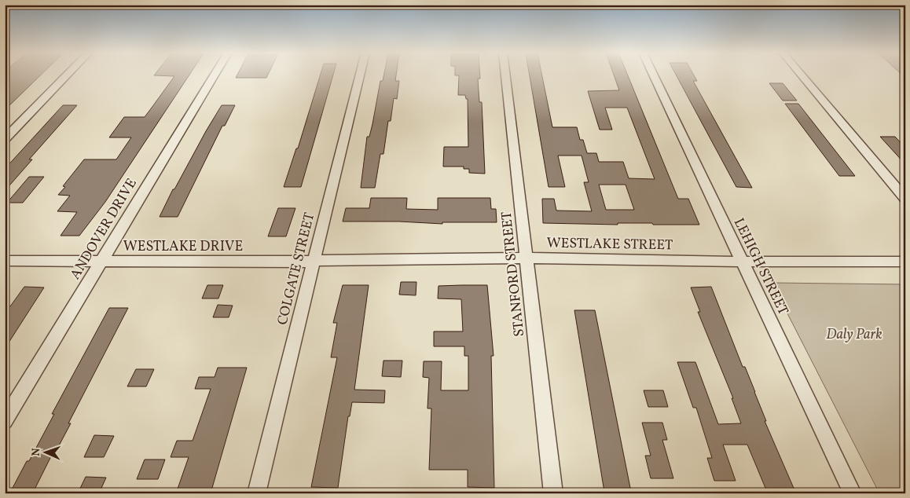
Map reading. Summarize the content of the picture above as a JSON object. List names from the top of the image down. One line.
{"streets":{"street":["ANDOVER DRIVE","WESTLAKE STREET","WESTLAKE DRIVE","LEHIGH STREET","COLGATE STREET","STANFORD STREET"]},"crossings":[["ANDOVER DRIVE","WESTLAKE DRIVE"],["WESTLAKE STREET","WESTLAKE DRIVE"],["WESTLAKE STREET","LEHIGH STREET"],["WESTLAKE STREET","COLGATE STREET"],["WESTLAKE STREET","STANFORD STREET"],["WESTLAKE DRIVE","COLGATE STREET"]],"parks":["Daly Park"],"north":"left"}
